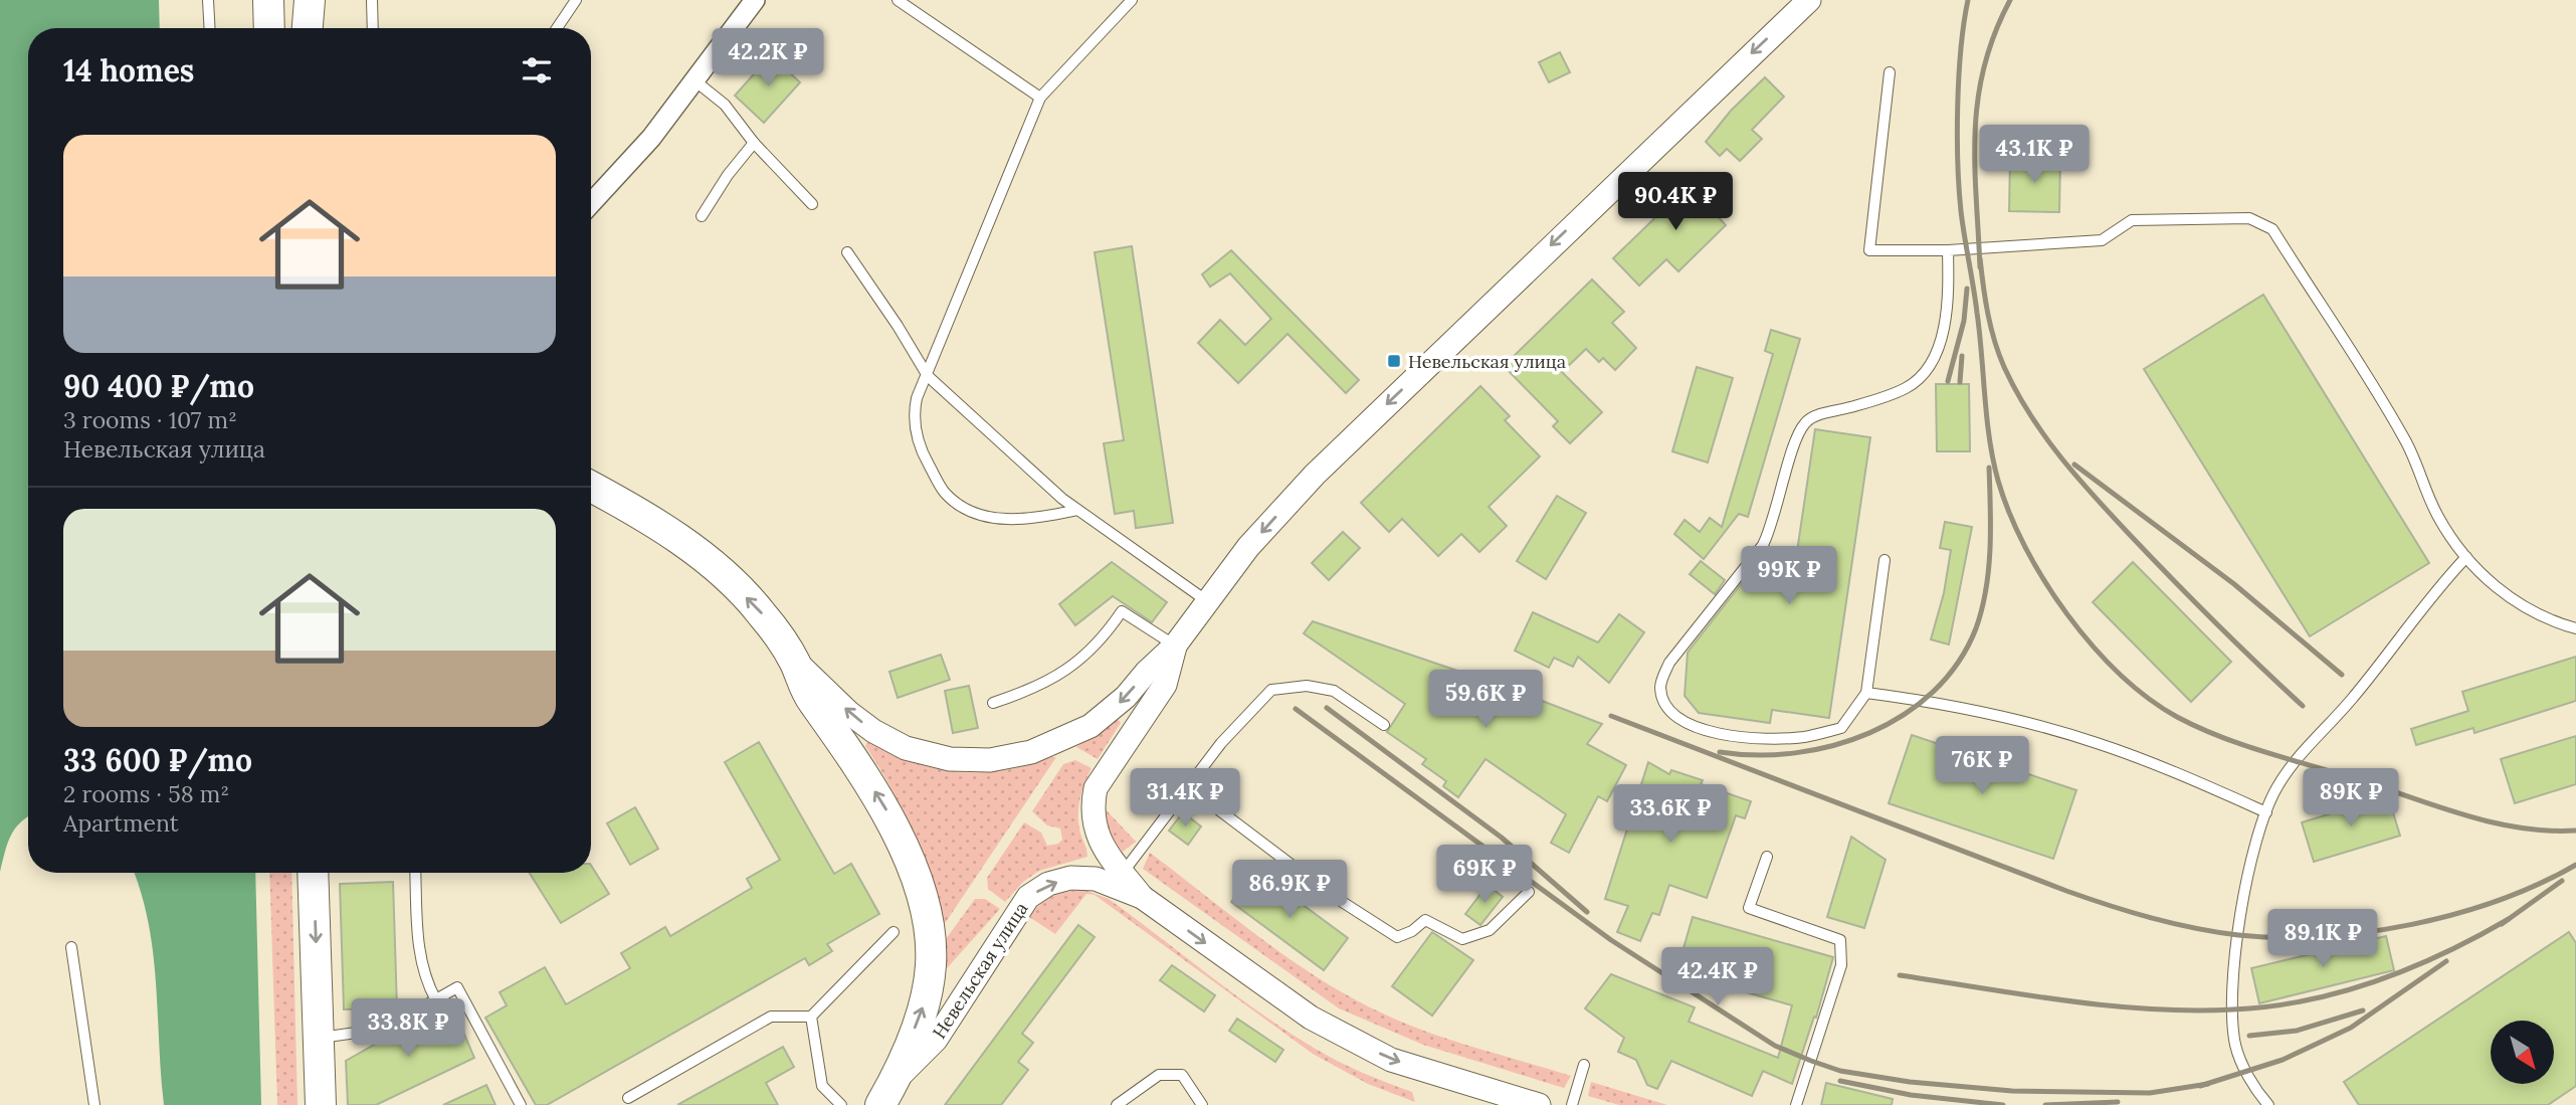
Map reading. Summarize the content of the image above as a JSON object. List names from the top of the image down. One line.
{"streets":{"street":["Невельская улица"]},"one_way":["Невельская улица"],"places":{"transit":["Невельская улица"]},"north":"bottom right","page":{"price":["42.2K ₽","43.1K ₽","90.4K ₽","99K ₽","59.6K ₽","76K ₽","31.4K ₽","89K ₽","33.6K ₽","69K ₽","86.9K ₽","89.1K ₽","42.4K ₽","33.8K ₽"],"heading":"14 homes","list":[{"name":"90 400 ₽/mo","note":"3 rooms · 107 m² · Невельская улица"},{"name":"33 600 ₽/mo","note":"2 rooms · 58 m² · Apartment"}]}}
